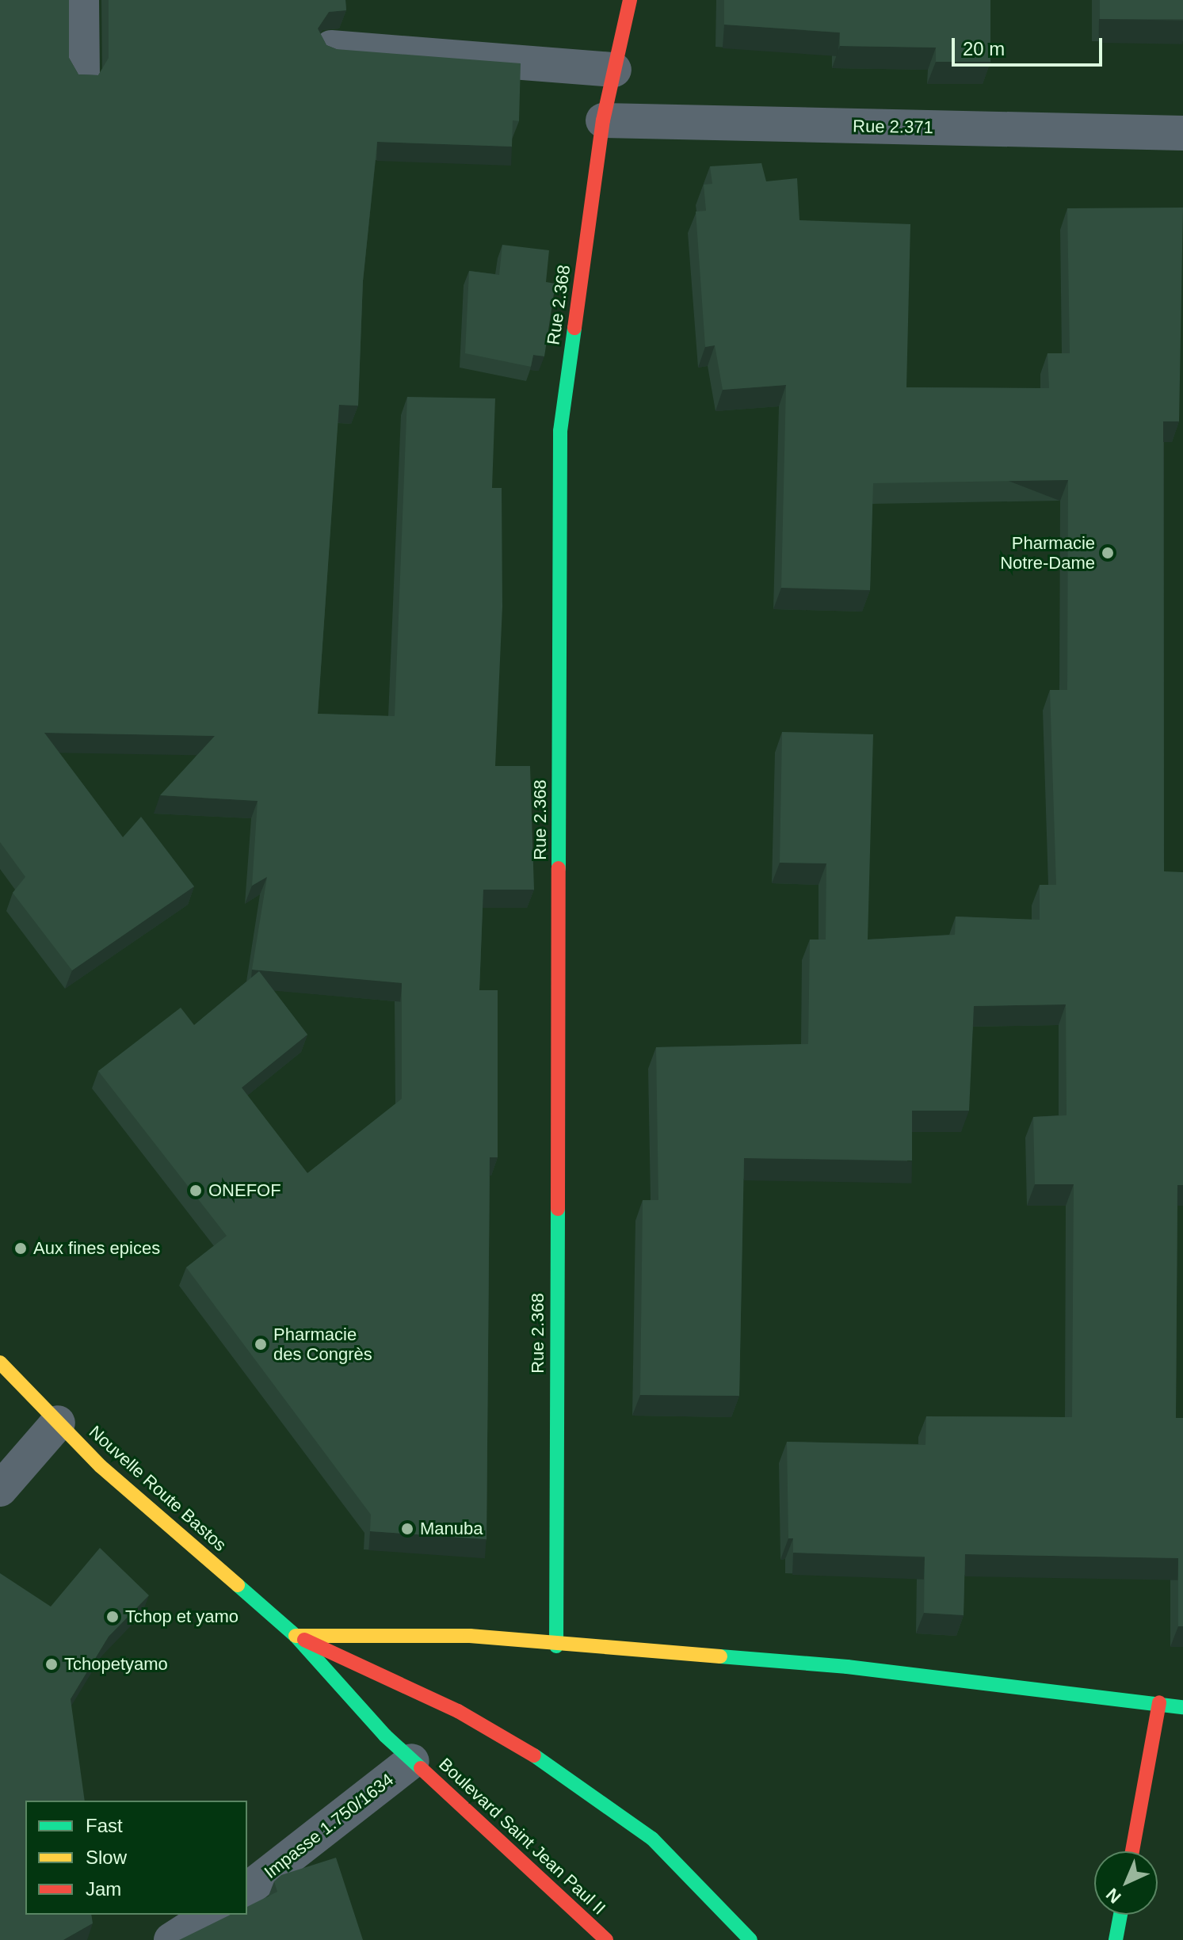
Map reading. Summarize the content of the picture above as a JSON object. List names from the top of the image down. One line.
{"streets":{"main road":["Rue 2.368","Nouvelle Route Bastos","Boulevard Saint Jean Paul II"],"street":["Rue 2.371","Impasse 1.750/1634"]},"crossings":[["Rue 2.371","Rue 2.368"],["Nouvelle Route Bastos","Boulevard Saint Jean Paul II"],["Impasse 1.750/1634","Boulevard Saint Jean Paul II"]],"places":["Pharmacie Notre-Dame","ONEFOF","Aux fines epices","Pharmacie des Congrès","Manuba","Tchop et yamo","Tchopetyamo"],"legend":["Fast","Slow","Jam"],"scale_bar":"20 m","north":"bottom left"}
